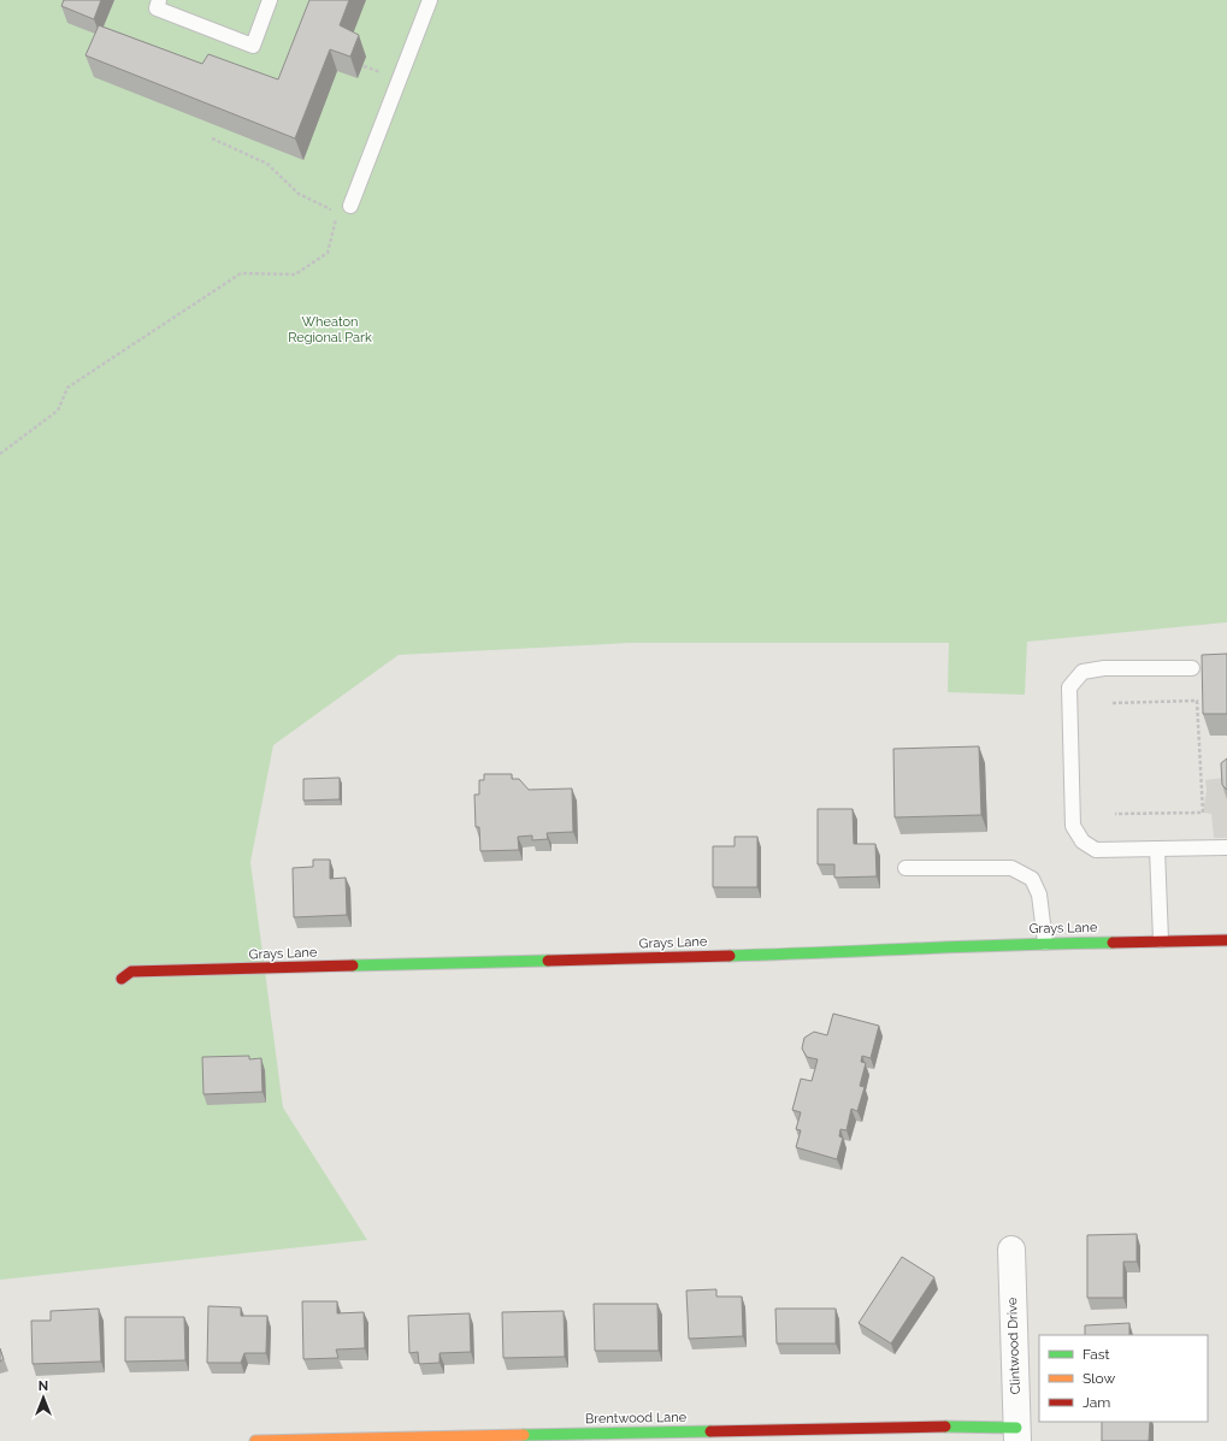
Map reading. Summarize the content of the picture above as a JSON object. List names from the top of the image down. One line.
{"streets":{"street":["Grays Lane","Clintwood Drive","Brentwood Lane"]},"crossings":[["Clintwood Drive","Brentwood Lane"]],"parks":["Wheaton Regional Park"],"legend":["Fast","Slow","Jam"],"north":"top"}
